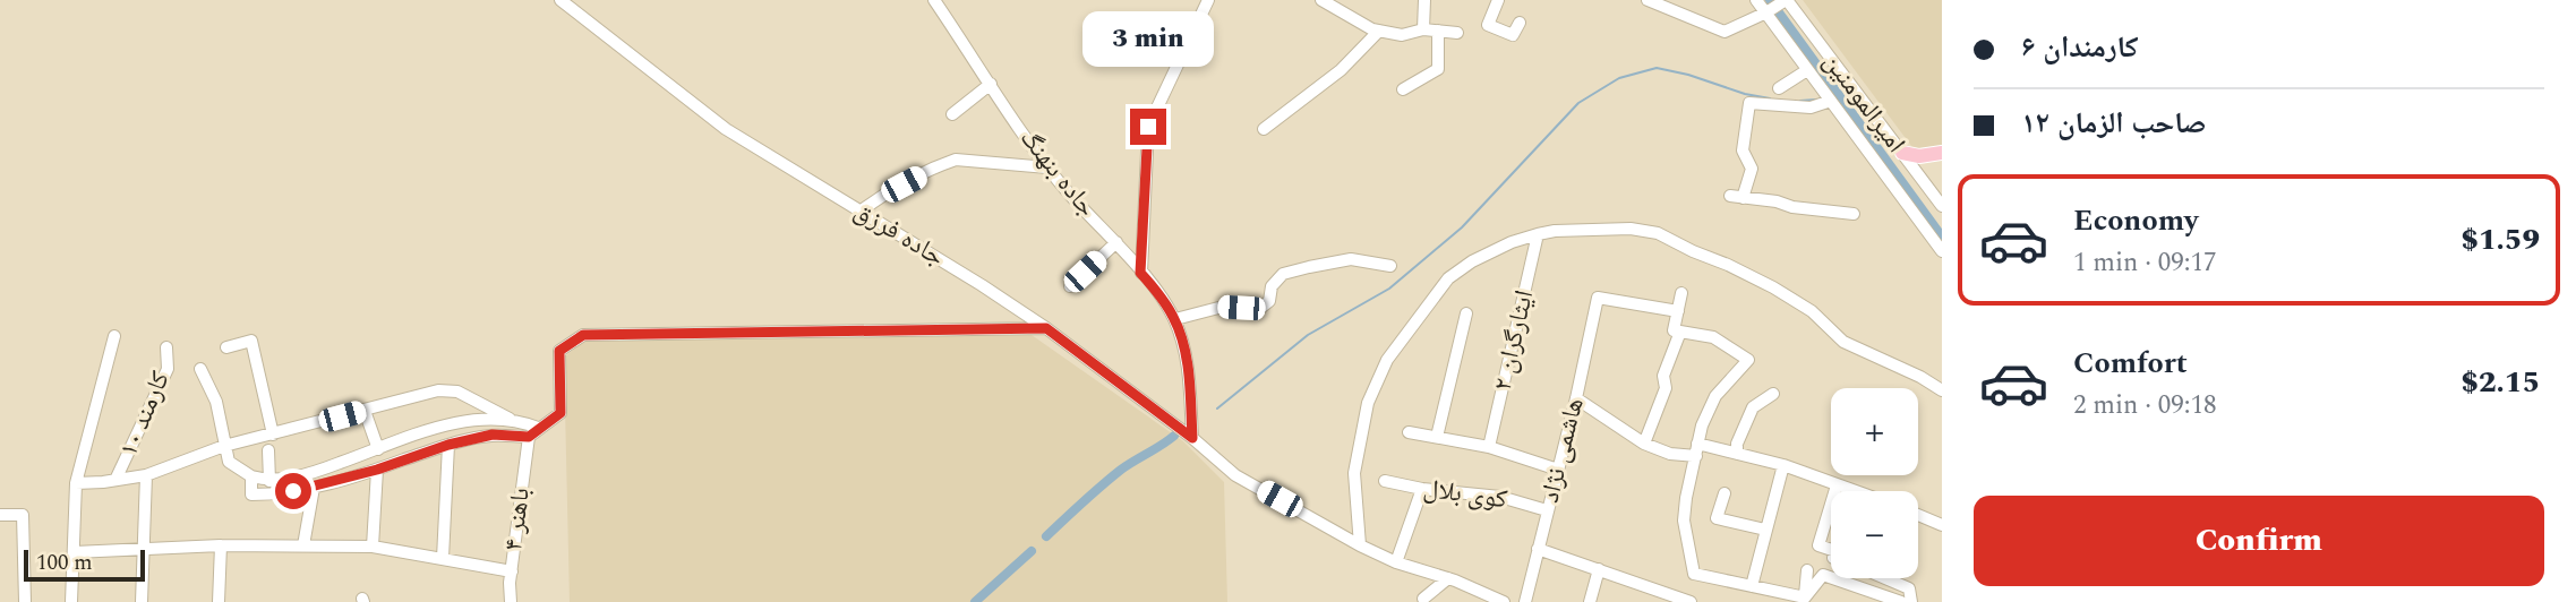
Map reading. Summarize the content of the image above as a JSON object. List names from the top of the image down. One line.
{"streets":{"street":["امیرالمومنین","جاده بنهنگ","جاده فرزق","ایثارگران ۲","کارمند ۱۰","هاشمی نژاد","کوی بلال","باهنر ۴"]},"crossings":[["جاده بنهنگ","جاده فرزق"],["ایثارگران ۲","کوی بلال"],["هاشمی نژاد","کوی بلال"]],"scale_bar":"100 m","page":{"banner":["کارمندان ۶","صاحب الزمان ۱۲"],"bubble":"3 min","list":[{"name":"Economy","note":"1 min · 09:17","value":"$1.59"},{"name":"Comfort","note":"2 min · 09:18","value":"$2.15"}],"map_buttons":["+","−"],"buttons":"Confirm","scale":"100 m"}}
